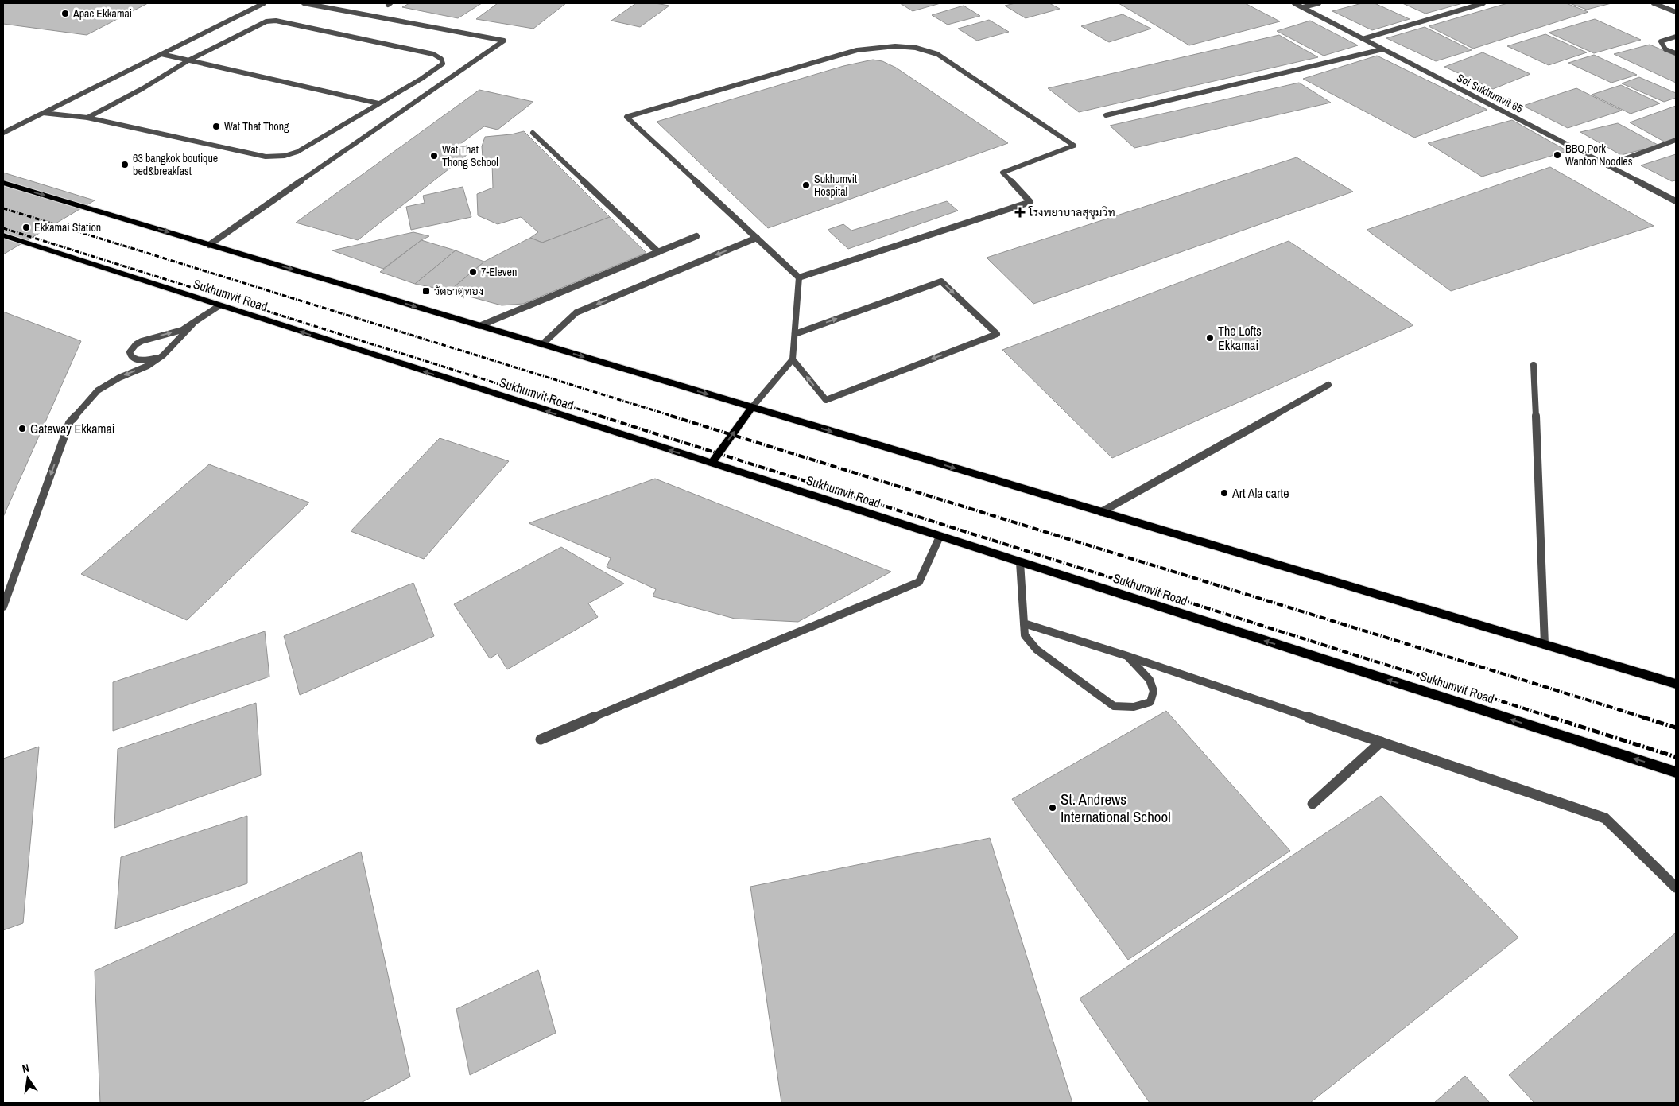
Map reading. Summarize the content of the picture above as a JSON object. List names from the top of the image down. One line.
{"streets":{"main road":["Sukhumvit Road"],"street":["Soi Sukhumvit 65"]},"places":{"other":["Apac Ekkamai","Wat That Thong","BBQ Pork Wanton Noodles","Wat That Thong School","63 bangkok boutique bed&breakfast","Sukhumvit Hospital","Ekkamai Station","7-Eleven","The Lofts Ekkamai","Gateway Ekkamai","Art Ala carte","St. Andrews International School"],"health":["โรงพยาบาลสุขุมวิท"],"transit":["วัดธาตุทอง"]},"north":"top"}
